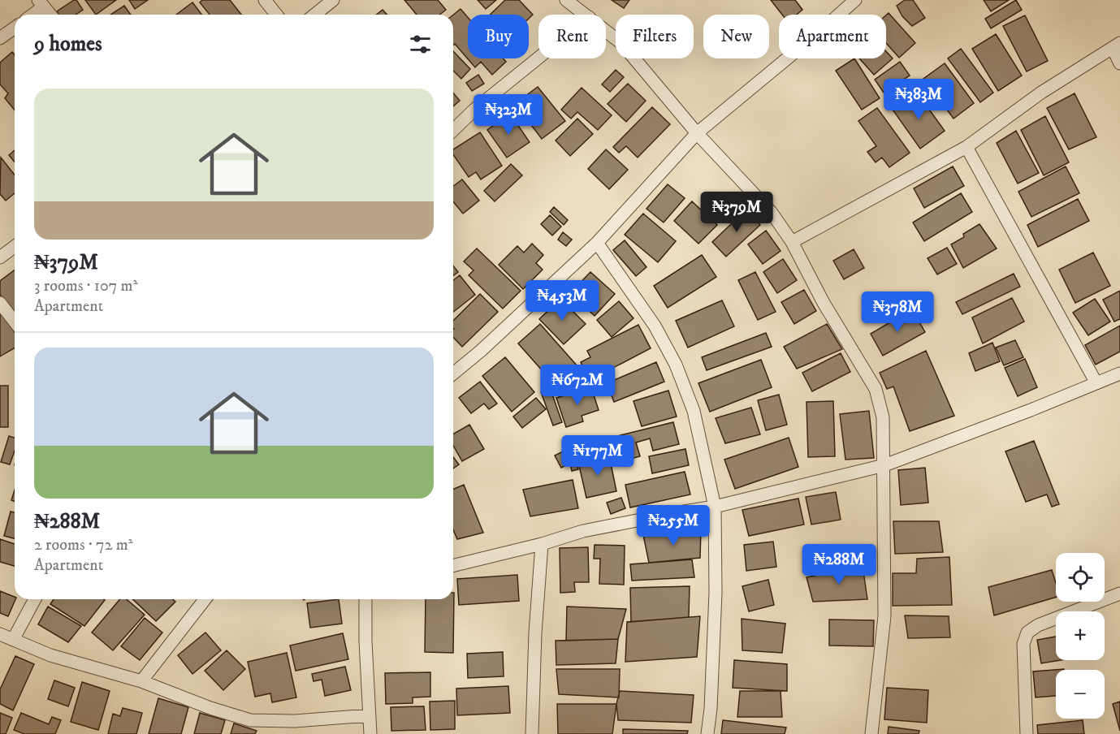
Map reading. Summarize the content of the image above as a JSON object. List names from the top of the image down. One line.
{"page":{"chip":["Buy","Rent","Filters","New","Apartment"],"heading":"9 homes","list":[{"name":"₦379M","note":"3 rooms · 107 m² · Apartment"},{"name":"₦288M","note":"2 rooms · 72 m² · Apartment"}],"price":["₦383M","₦323M","₦379M","₦453M","₦378M","₦672M","₦177M","₦255M","₦288M"],"map_buttons":["+","−"]}}
